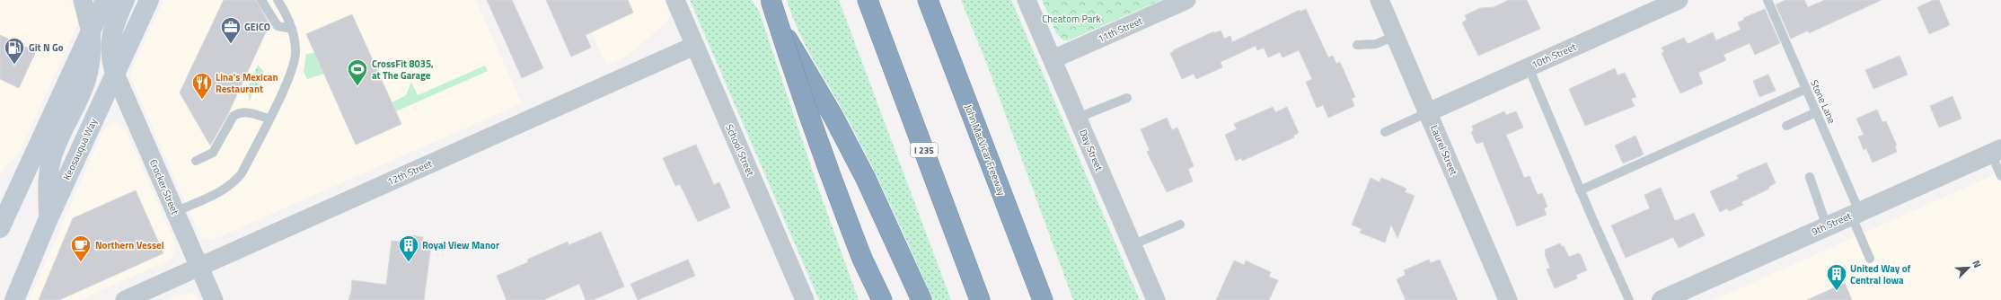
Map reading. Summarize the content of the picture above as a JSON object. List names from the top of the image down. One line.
{"streets":{"highway":["I 235","John MacVicar Freeway"],"main road":["Keosauqua Way"],"street":["11th Street","10th Street","School Street","Day Street","Laurel Street","12th Street","Crocker Street","9th Street"],"lane":["Stone Lane"]},"crossings":[["11th Street","Day Street"],["10th Street","Laurel Street"],["Stone Lane","9th Street"],["Keosauqua Way","Crocker Street"],["School Street","12th Street"],["12th Street","Crocker Street"]],"parks":["Cheatom Park"],"places":{"office":["GEICO"],"fuel station":["Git N Go"],"sports":["CrossFit 8035, at The Garage"],"restaurant":["Lina's Mexican Restaurant"],"cafe":["Northern Vessel"],"building":["Royal View Manor","United Way of Central Iowa"]},"north":"top right"}
